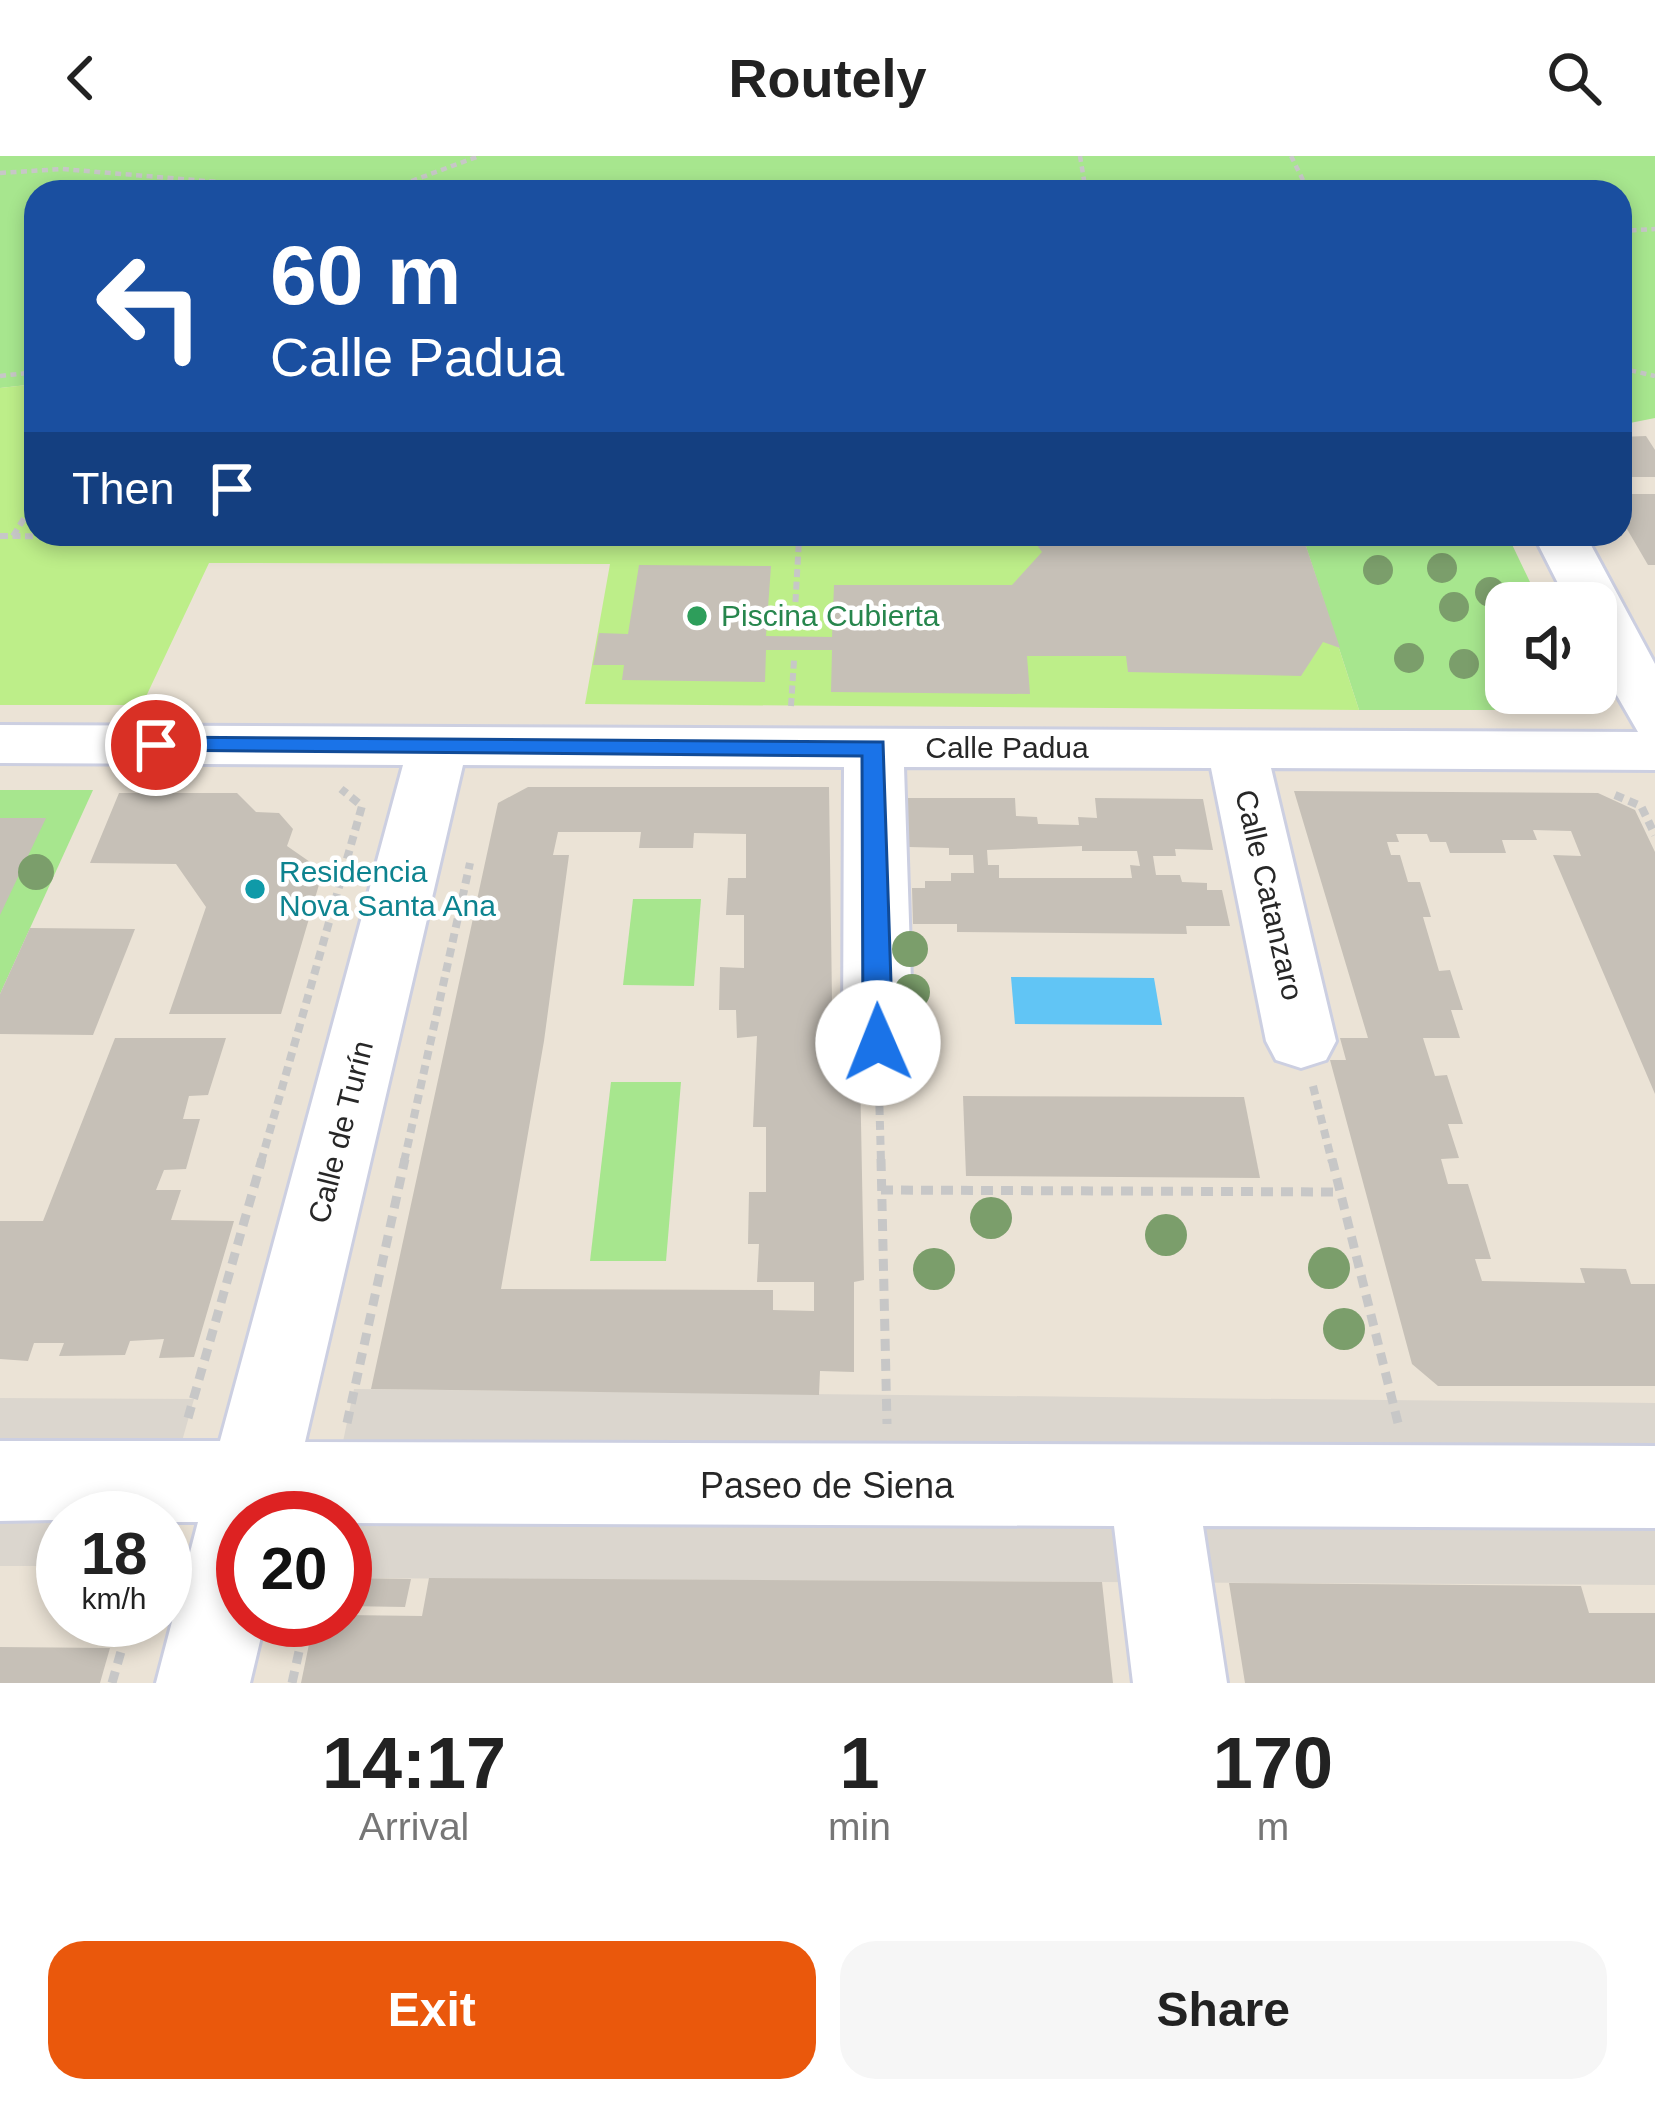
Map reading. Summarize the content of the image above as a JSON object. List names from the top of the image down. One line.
{"streets":{"street":["Calle Padua","Calle Catanzaro","Calle de Turín","Paseo de Siena"]},"crossings":[["Calle Padua","Calle Catanzaro"],["Calle Padua","Calle de Turín"]],"places":["Piscina Cubierta","Residencia Nova Santa Ana"],"page":{"header":"Routely","turn":["60 m","Calle Padua"],"then":"Then","speed":"18 km/h","limit":"20","eta":["14:17","Arrival","1","min","170","m"],"buttons":["Exit","Share"]}}
